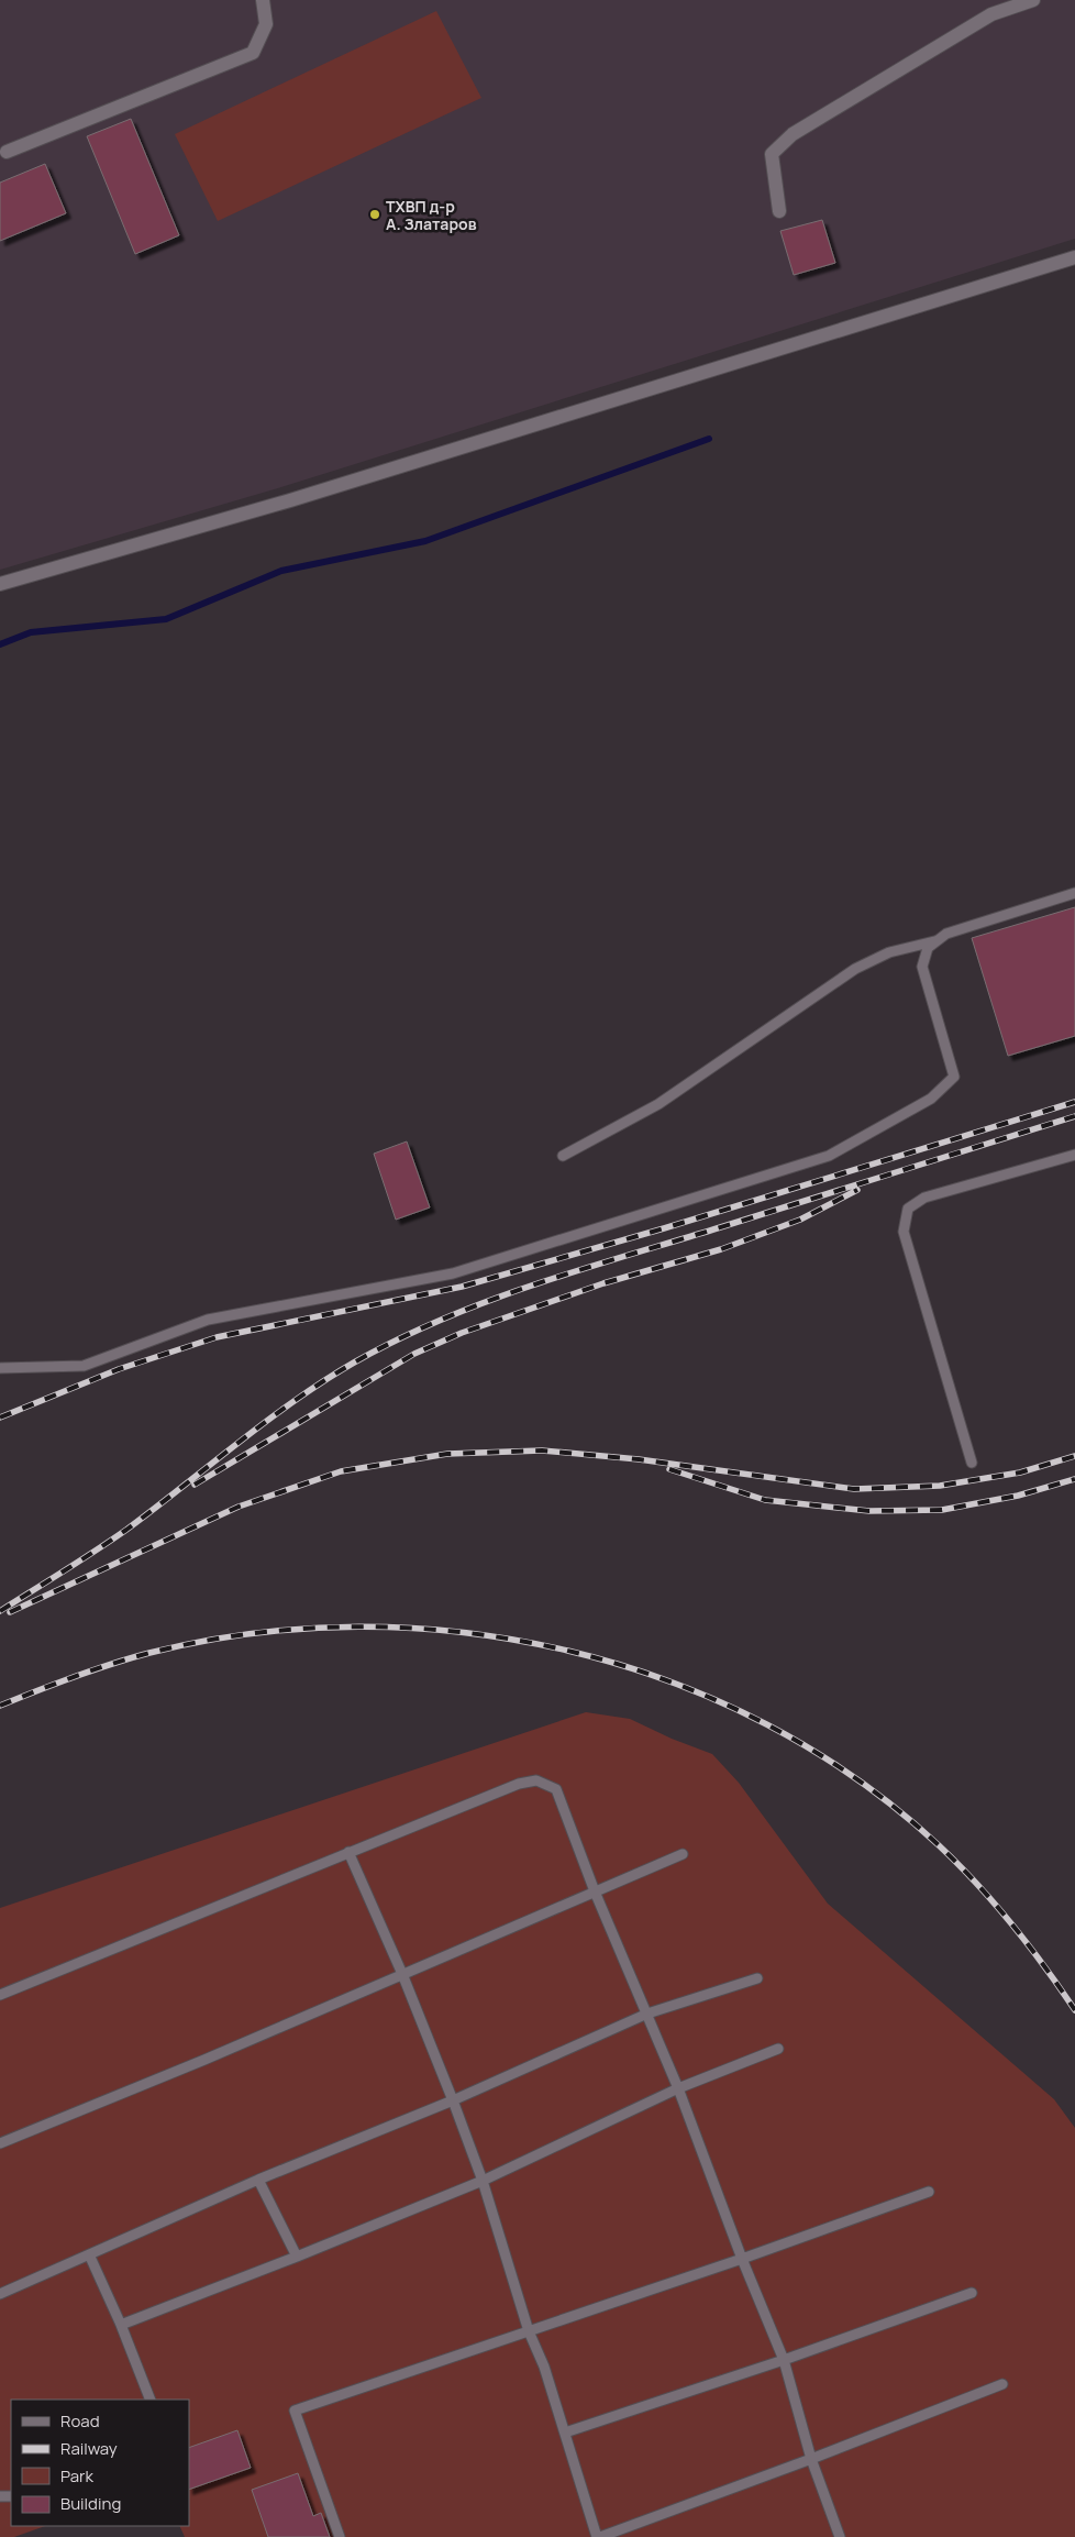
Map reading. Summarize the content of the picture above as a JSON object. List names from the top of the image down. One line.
{"places":["ТХВП д-р А. Златаров"],"legend":["Road","Railway","Park","Building"]}
